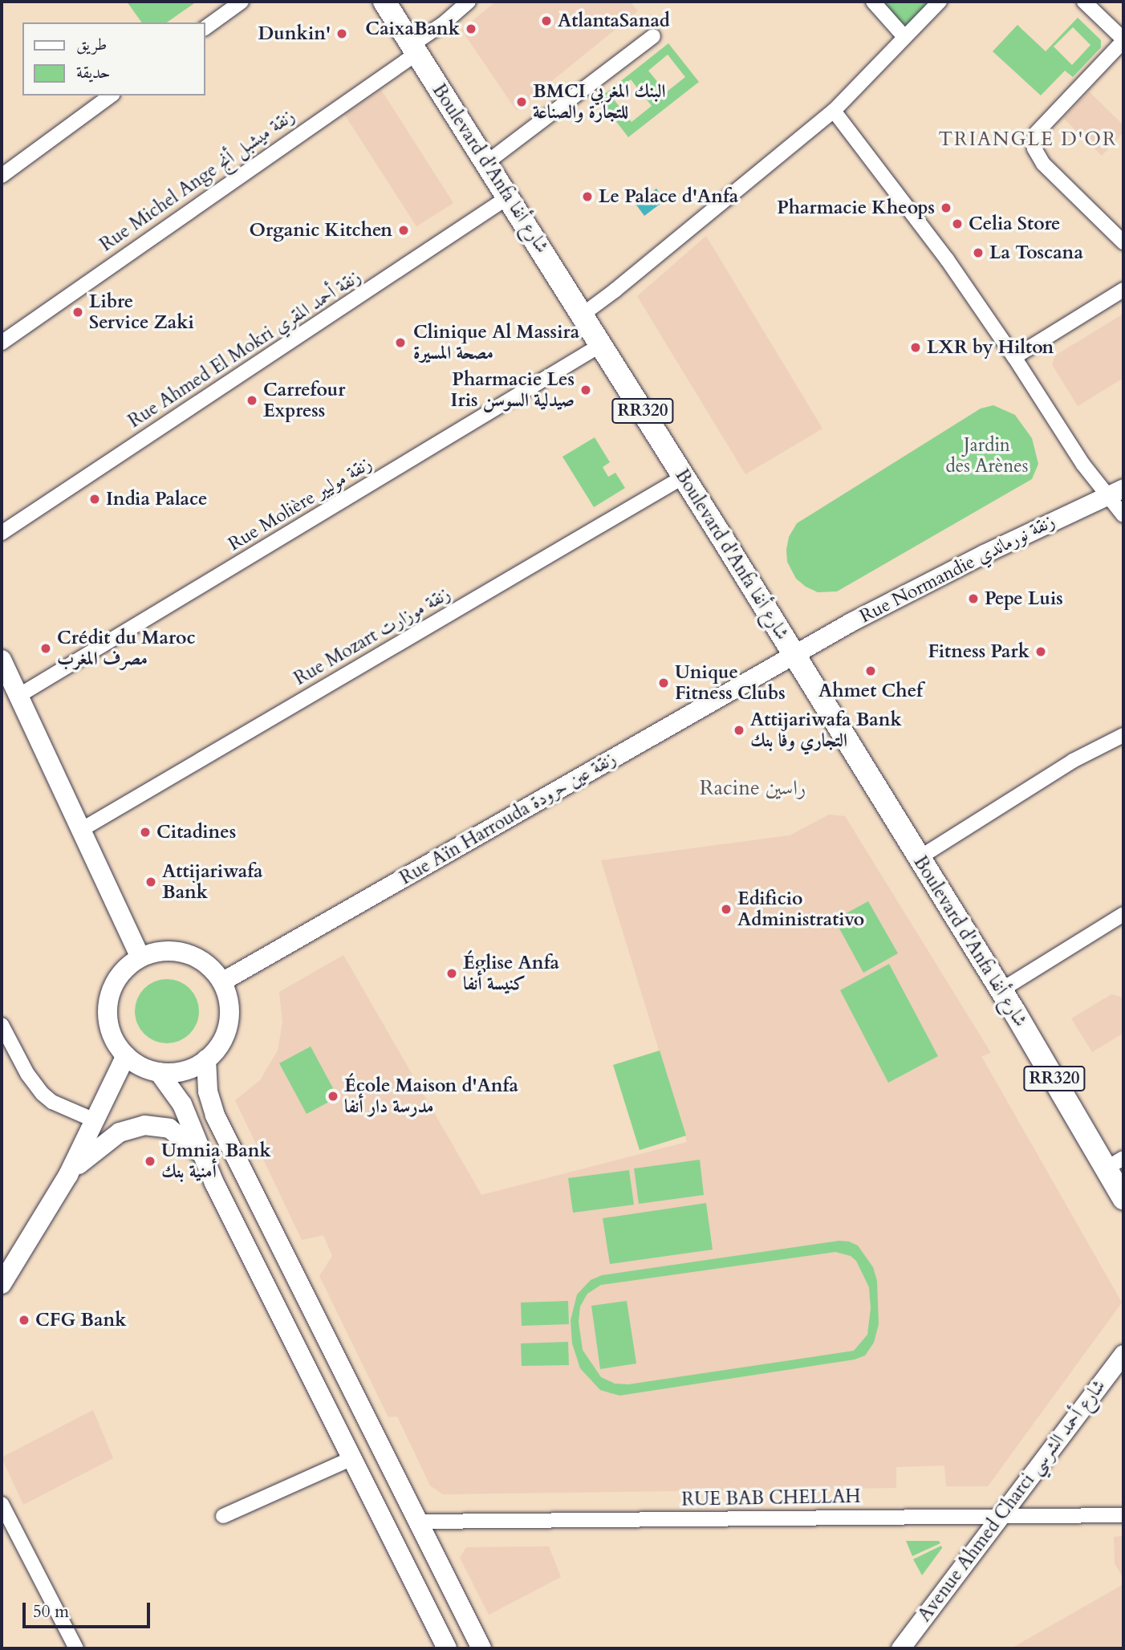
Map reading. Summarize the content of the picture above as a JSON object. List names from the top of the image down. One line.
{"streets":{"main road":["Boulevard d'Anfa شارع أنفا","RR320"],"street":["Rue Michel Ange زنقة ميشبل أنج","Rue Ahmed El Mokri زنقة أحمد المقري","Rue Molière زنقة موليير","Rue Normandie زنقة نورماندي","Rue Mozart زنقة موزارت","Rue Aïn Harrouda زنقة عين حرودة","RUE BAB CHELLAH","Avenue Ahmed Charci شارع أحمد الشرسي"]},"crossings":[["Boulevard d'Anfa شارع أنفا","Rue Michel Ange زنقة ميشبل أنج"],["Boulevard d'Anfa شارع أنفا","Rue Ahmed El Mokri زنقة أحمد المقري"],["Boulevard d'Anfa شارع أنفا","Rue Molière زنقة موليير"],["Boulevard d'Anfa شارع أنفا","Rue Normandie زنقة نورماندي"],["Boulevard d'Anfa شارع أنفا","Rue Mozart زنقة موزارت"],["Boulevard d'Anfa شارع أنفا","Rue Aïn Harrouda زنقة عين حرودة"],["Rue Normandie زنقة نورماندي","Rue Aïn Harrouda زنقة عين حرودة"],["RUE BAB CHELLAH","Avenue Ahmed Charci شارع أحمد الشرسي"]],"districts":["TRIANGLE D'OR","Racine راسين"],"parks":["Jardin des Arènes"],"places":["AtlantaSanad","CaixaBank","Dunkin'","BMCI البنك المغربي للتجارة والصناعة","Le Palace d'Anfa","Pharmacie Kheops","Celia Store","Organic Kitchen","La Toscana","Libre Service Zaki","Clinique Al Massira مصحة المسيرة","LXR by Hilton","Pharmacie Les Iris صيدلية السوسن","Carrefour Express","India Palace","Pepe Luis","Crédit du Maroc مصرف المغرب","Fitness Park","Ahmet Chef","Unique Fitness Clubs","Attijariwafa Bank التجاري وفا بنك","Citadines","Attijariwafa Bank","Edificio Administrativo","Église Anfa كنيسة أنفا","École Maison d'Anfa مدرسة دار أنفا","Umnia Bank أمنية بنك","CFG Bank"],"legend":["طريق","حديقة"],"scale_bar":"50 m"}
